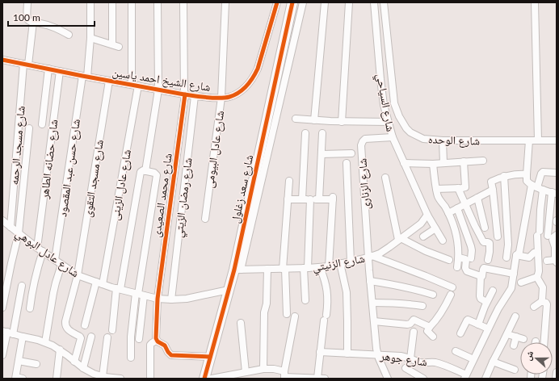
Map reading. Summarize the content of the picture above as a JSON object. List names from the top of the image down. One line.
{"streets":{"street":["شارع الشيخ احمد ياسين","شارع السياحي","شارع الوحده","شارع مسجد الرحمه","شارع عادل البيومى","شارع حضانه الطاهر","شارع حسن عبد المقصود","شارع مسجد التقوى","شارع الزنارى","شارع عادل الزينى","شارع سعد زغلول","شارع محمد الصعيدى","شارع رمضان الزيتي","شارع عادل البوهي","شارع الزنيتي","شارع جوهر"]},"crossings":[["شارع الشيخ احمد ياسين","شارع مسجد الرحمه"],["شارع الشيخ احمد ياسين","شارع عادل البيومى"],["شارع الشيخ احمد ياسين","شارع حضانه الطاهر"],["شارع الشيخ احمد ياسين","شارع حسن عبد المقصود"],["شارع الشيخ احمد ياسين","شارع مسجد التقوى"],["شارع الشيخ احمد ياسين","شارع عادل الزينى"],["شارع الشيخ احمد ياسين","شارع محمد الصعيدى"],["شارع الشيخ احمد ياسين","شارع رمضان الزيتي"],["شارع السياحي","شارع الزنارى"],["شارع السياحي","شارع الزنيتي"],["شارع مسجد الرحمه","شارع عادل البوهي"],["شارع حضانه الطاهر","شارع عادل البوهي"],["شارع حسن عبد المقصود","شارع عادل البوهي"],["شارع مسجد التقوى","شارع عادل البوهي"],["شارع الزنارى","شارع الزنيتي"],["شارع عادل الزينى","شارع عادل البوهي"],["شارع سعد زغلول","شارع عادل البوهي"],["شارع سعد زغلول","شارع الزنيتي"],["شارع محمد الصعيدى","شارع عادل البوهي"],["شارع رمضان الزيتي","شارع عادل البوهي"]],"scale_bar":"100 m","north":"left"}
